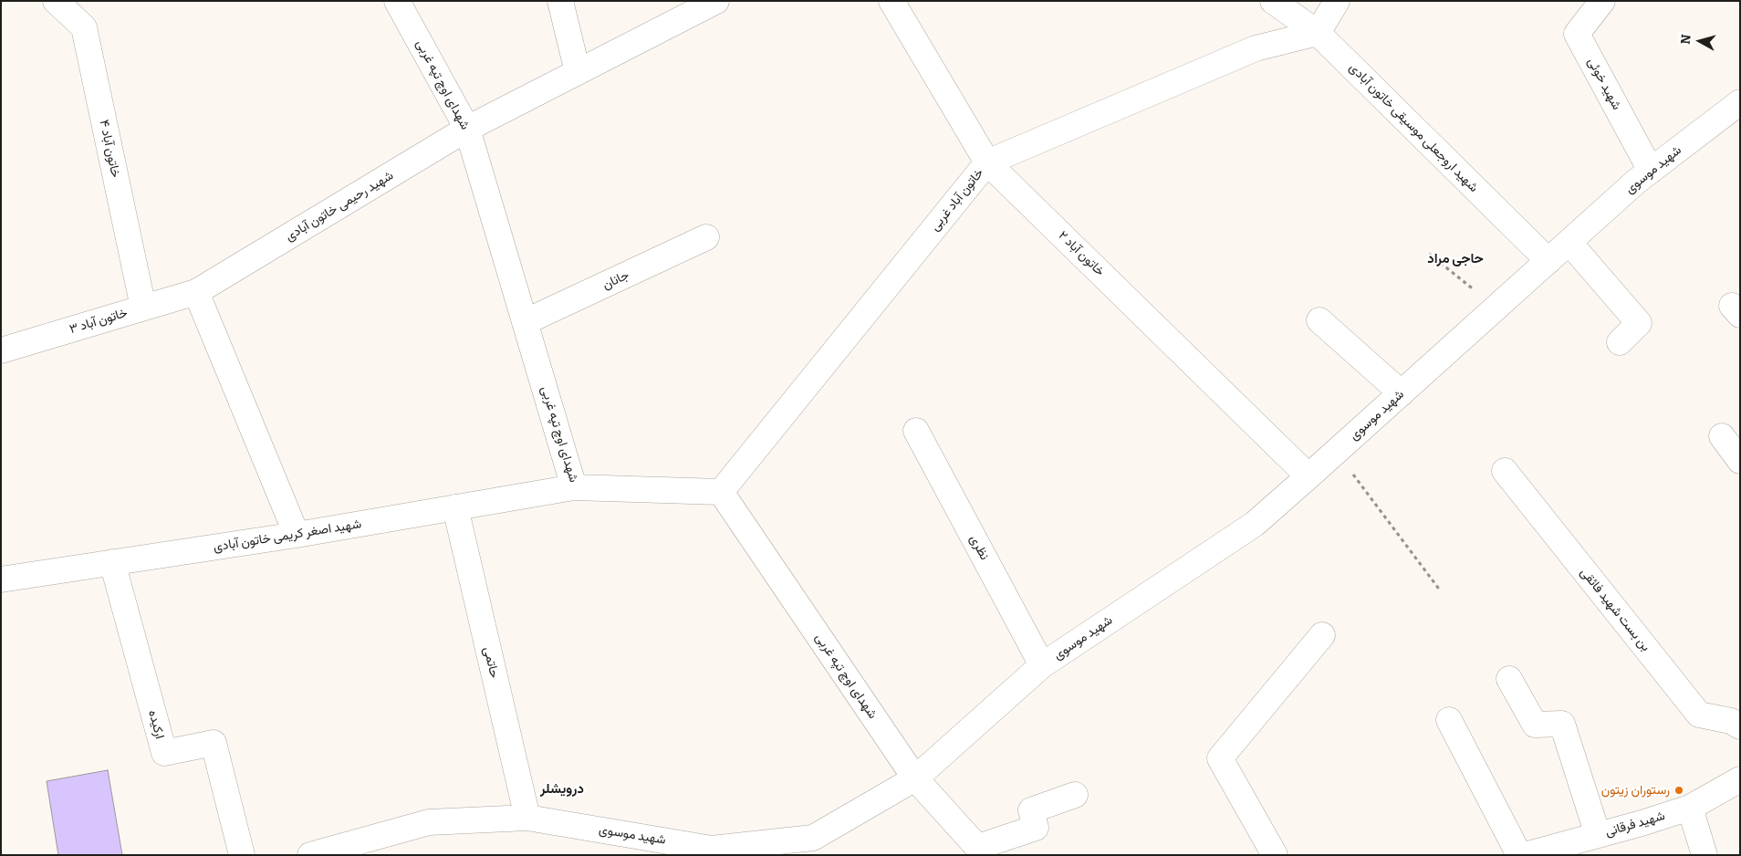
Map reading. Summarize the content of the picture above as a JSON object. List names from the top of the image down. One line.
{"streets":{"street":["شهید خوئی","شهدای اوچ تپه غربی","شهید اروجعلی موسیقی خاتون آبادی","خاتون آباد ۴","شهید موسوی","خاتون آباد غربی","شهید رحیمی خاتون آبادی","خاتون آباد ۲","جانان","خاتون آباد ۳","شهید اصغر کریمی خاتون آبادی","نظری","بن بست شهید فائقی","حاتمی","ارکیده","شهید فرقانی"]},"crossings":[["شهید خوئی","شهید موسوی"],["شهدای اوچ تپه غربی","شهید موسوی"],["شهدای اوچ تپه غربی","خاتون آباد غربی"],["شهدای اوچ تپه غربی","شهید رحیمی خاتون آبادی"],["شهدای اوچ تپه غربی","جانان"],["شهدای اوچ تپه غربی","شهید اصغر کریمی خاتون آبادی"],["شهید اروجعلی موسیقی خاتون آبادی","شهید موسوی"],["شهید اروجعلی موسیقی خاتون آبادی","خاتون آباد غربی"],["خاتون آباد ۴","خاتون آباد ۳"],["شهید موسوی","خاتون آباد ۲"],["شهید موسوی","نظری"],["شهید موسوی","حاتمی"],["خاتون آباد غربی","خاتون آباد ۲"],["شهید رحیمی خاتون آبادی","خاتون آباد ۳"],["شهید اصغر کریمی خاتون آبادی","حاتمی"],["شهید اصغر کریمی خاتون آبادی","ارکیده"]],"districts":["حاجی مراد","درویشلر"],"places":["رستوران زیتون"],"north":"left"}
